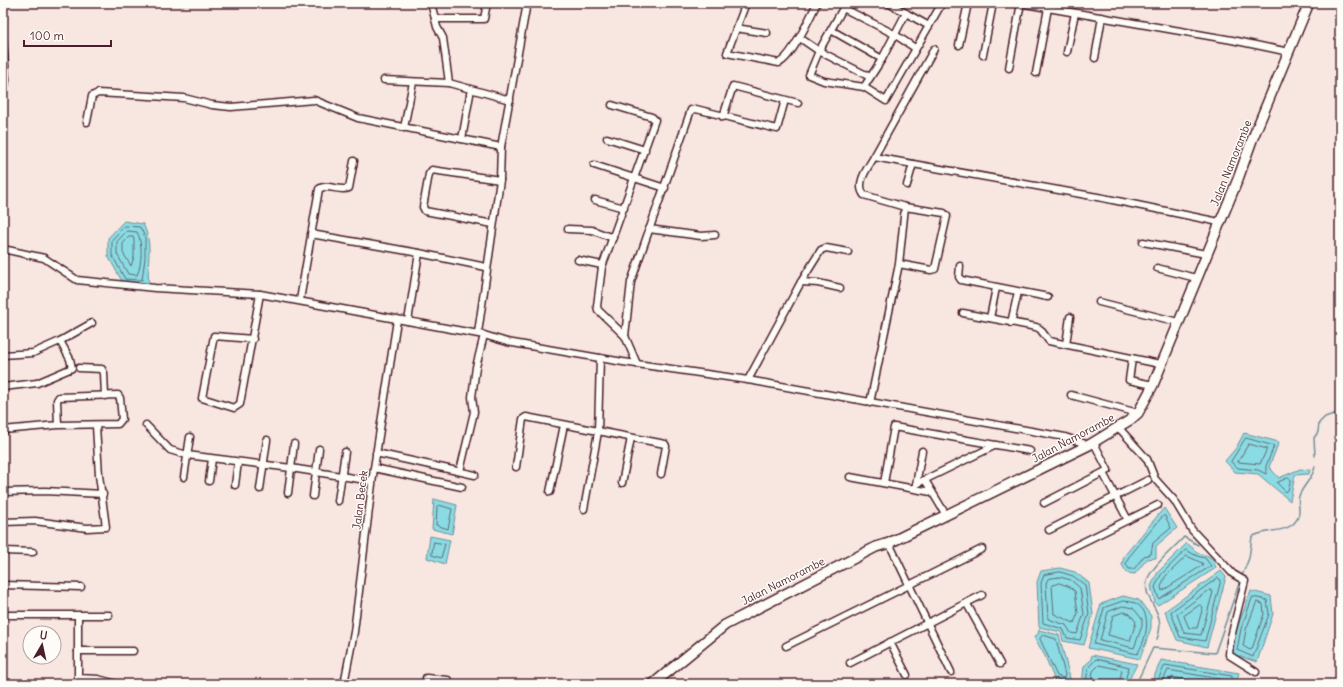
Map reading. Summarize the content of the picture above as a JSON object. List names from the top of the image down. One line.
{"streets":{"main road":["Jalan Namorambe"],"street":["Jalan Becek"]},"scale_bar":"100 m","north":"top"}
